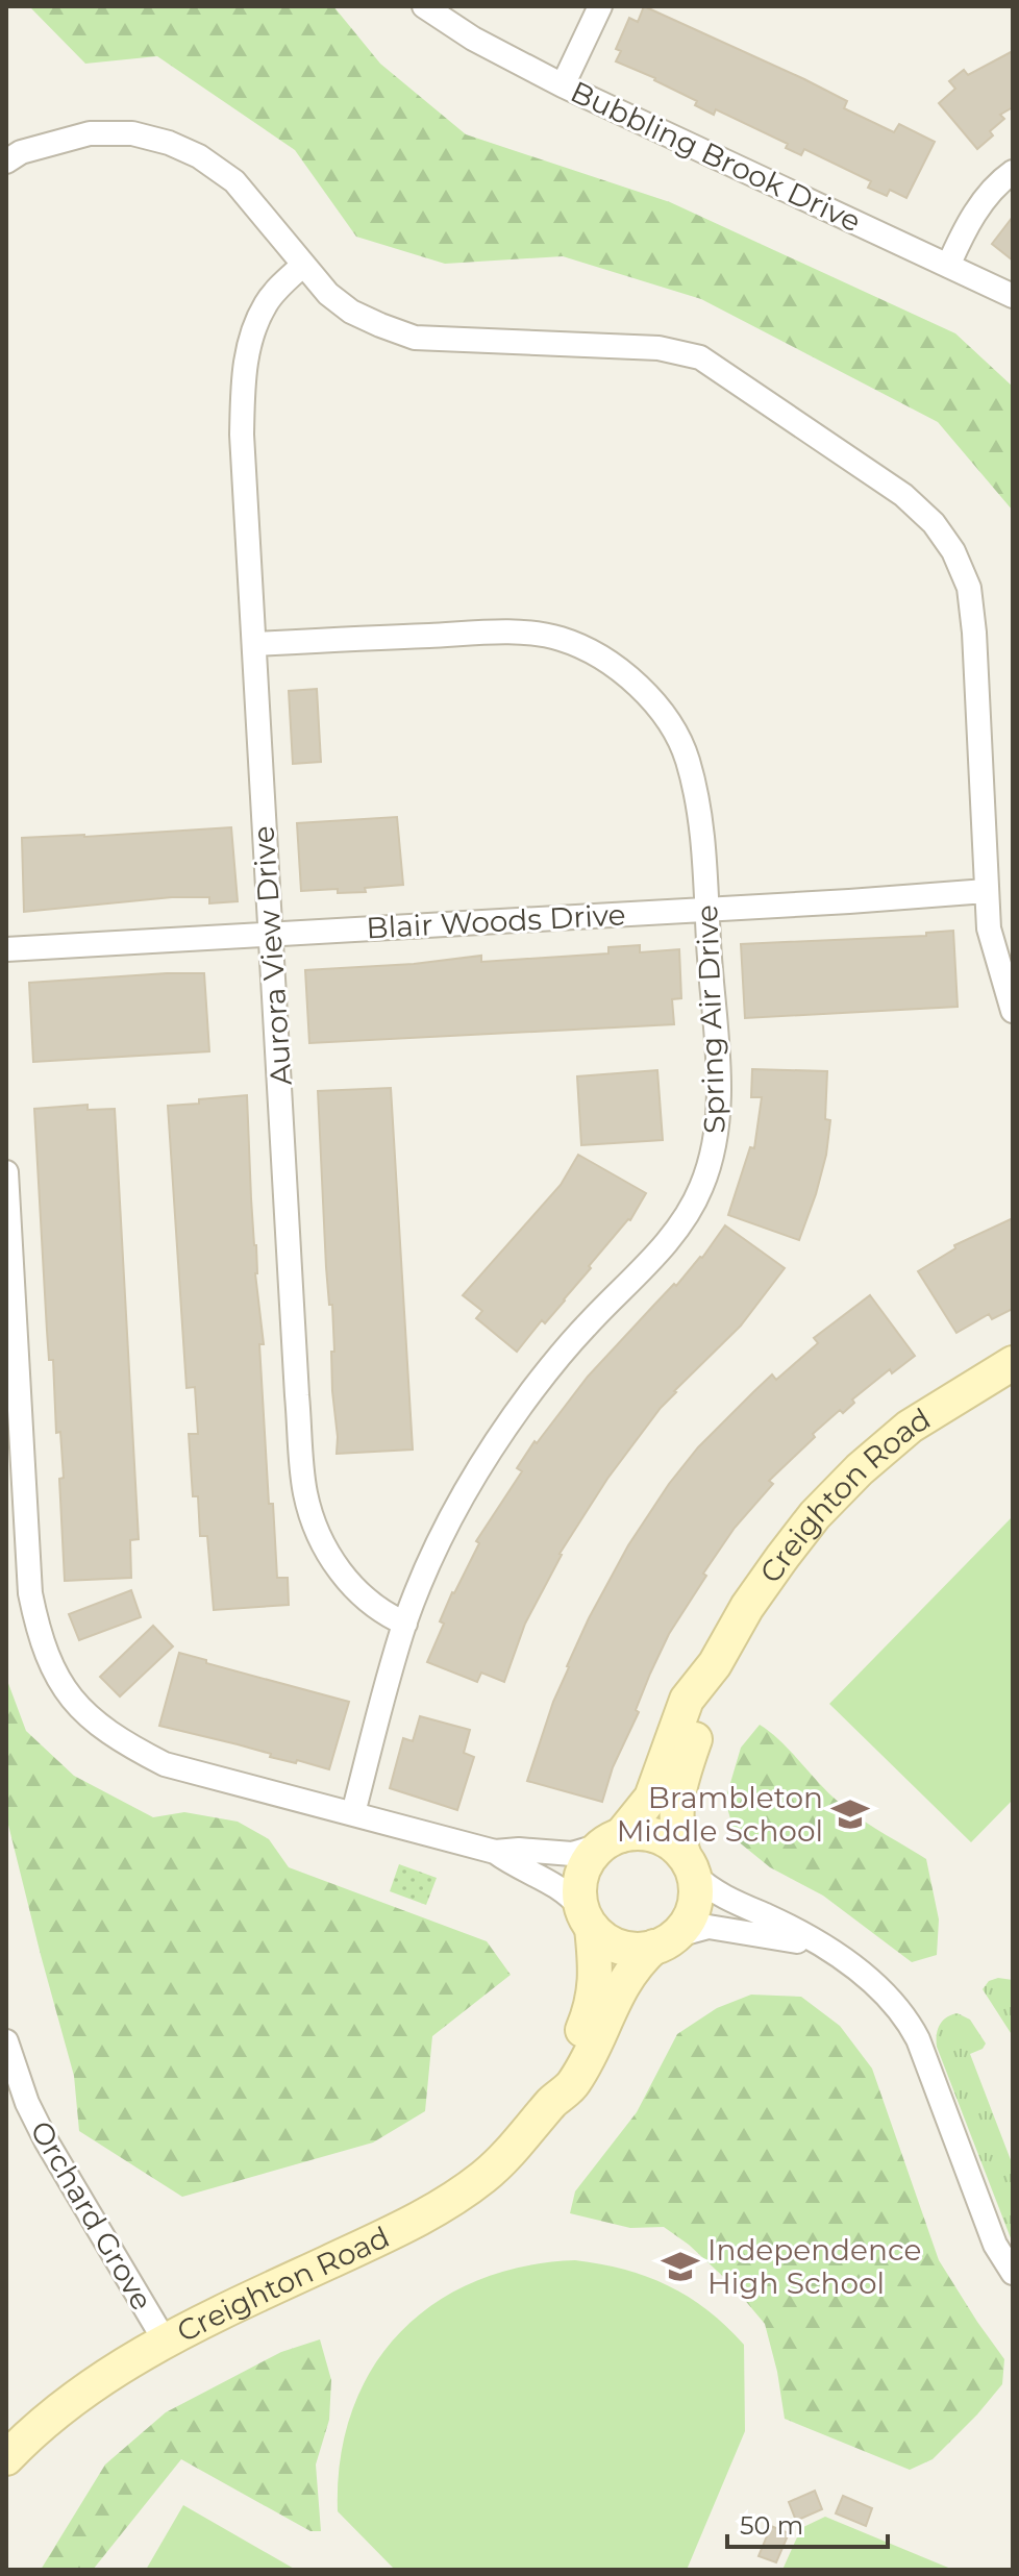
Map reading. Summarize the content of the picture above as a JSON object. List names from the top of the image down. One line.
{"streets":{"street":["Bubbling Brook Drive","Blair Woods Drive","Aurora View Drive","Spring Air Drive","Creighton Road","Orchard Grove"]},"crossings":[["Blair Woods Drive","Aurora View Drive"],["Blair Woods Drive","Spring Air Drive"],["Aurora View Drive","Spring Air Drive"],["Creighton Road","Orchard Grove"]],"places":{"school or university":["Brambleton Middle School","Independence High School"]},"scale_bar":"50 m"}
